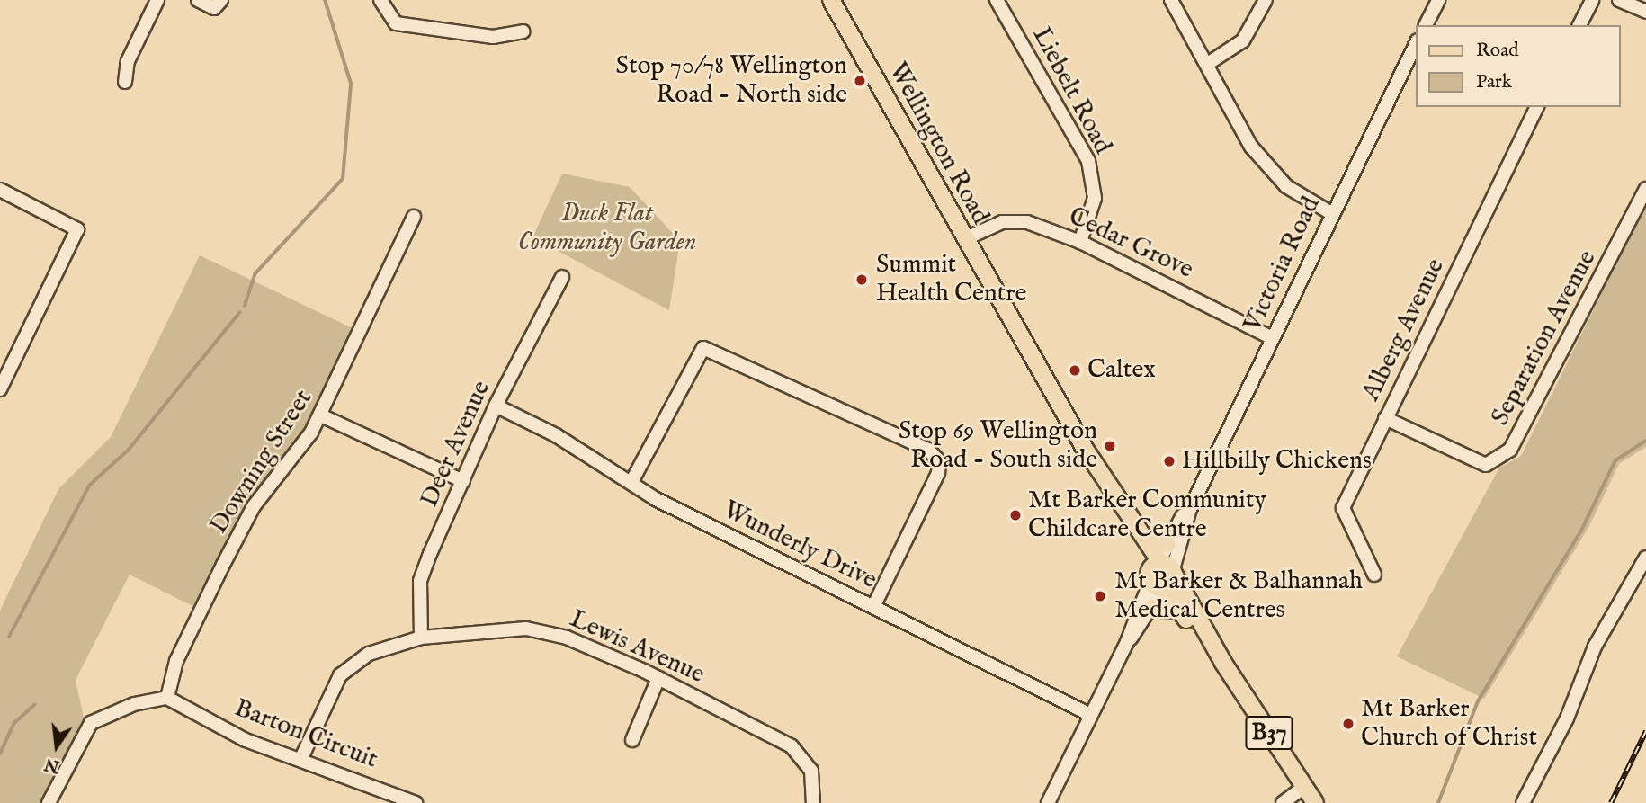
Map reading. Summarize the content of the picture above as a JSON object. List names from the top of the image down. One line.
{"streets":{"main road":["Wellington Road","B37"],"street":["Liebelt Road","Cedar Grove","Victoria Road","Alberg Avenue","Separation Avenue","Deer Avenue","Downing Street","Wunderly Drive","Lewis Avenue","Barton Circuit"]},"crossings":[["Liebelt Road","Cedar Grove"],["Wellington Road","Cedar Grove"],["Wellington Road","Victoria Road"],["Cedar Grove","Victoria Road"],["Victoria Road","Wunderly Drive"],["Alberg Avenue","Separation Avenue"],["Deer Avenue","Wunderly Drive"],["Deer Avenue","Lewis Avenue"],["Downing Street","Barton Circuit"],["Lewis Avenue","Barton Circuit"]],"parks":["Duck Flat Community Garden"],"places":["Stop 70/78 Wellington Road - North side","Summit Health Centre","Caltex","Stop 69 Wellington Road - South side","Hillbilly Chickens","Mt Barker Community Childcare Centre","Mt Barker & Balhannah Medical Centres","Mt Barker Church of Christ"],"legend":["Road","Park"],"north":"bottom"}
